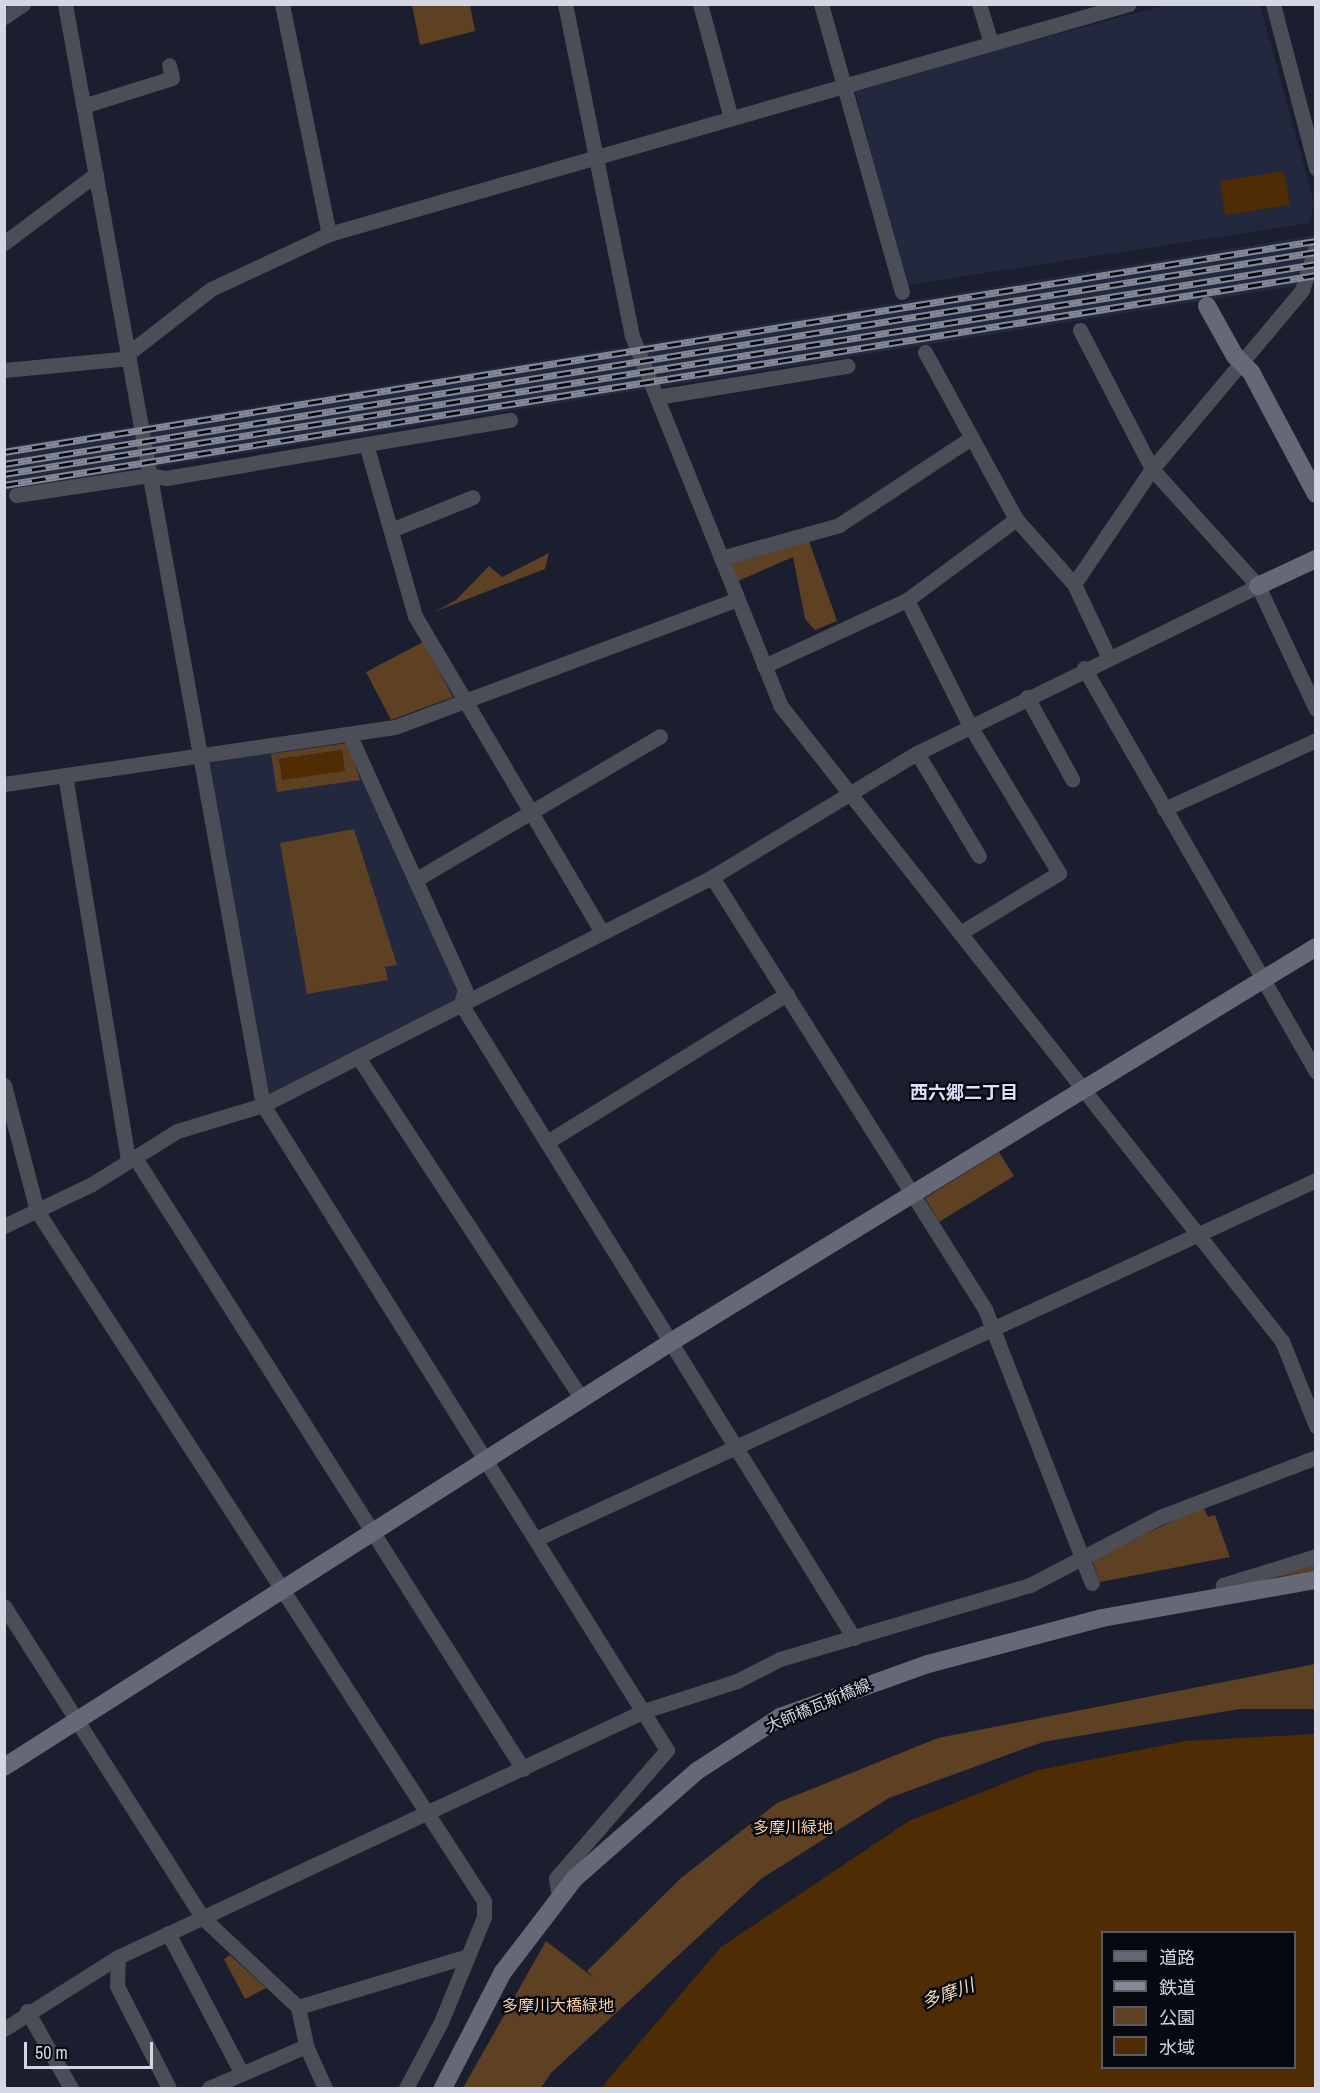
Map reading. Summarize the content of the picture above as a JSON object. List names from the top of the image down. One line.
{"streets":{"street":["大師橋瓦斯橋線"]},"districts":["西六郷二丁目"],"water":["多摩川"],"parks":["多摩川緑地","多摩川大橋緑地"],"legend":["道路","鉄道","公園","水域"],"scale_bar":"50 m"}
